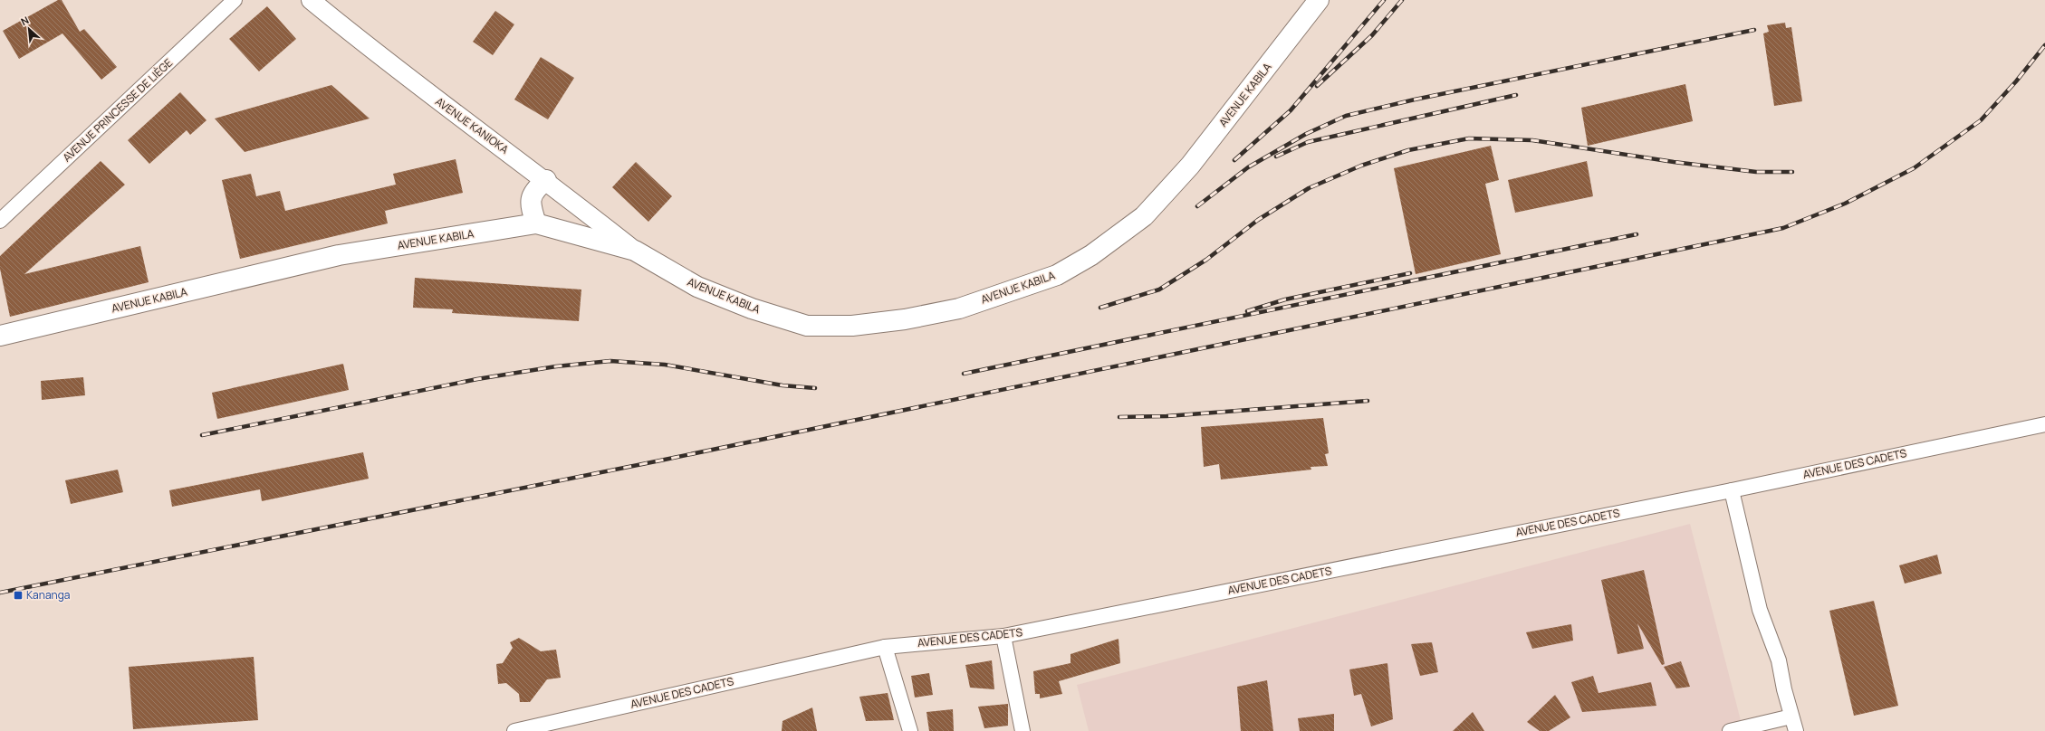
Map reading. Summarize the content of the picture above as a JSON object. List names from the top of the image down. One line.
{"streets":{"highway":["AVENUE KABILA"],"street":["AVENUE PRINCESSE DE LIÈGE","AVENUE KANIOKA","AVENUE DES CADETS"]},"crossings":[["AVENUE KABILA","AVENUE KANIOKA"]],"places":{"transit":["Kananga"]},"north":"top left"}
